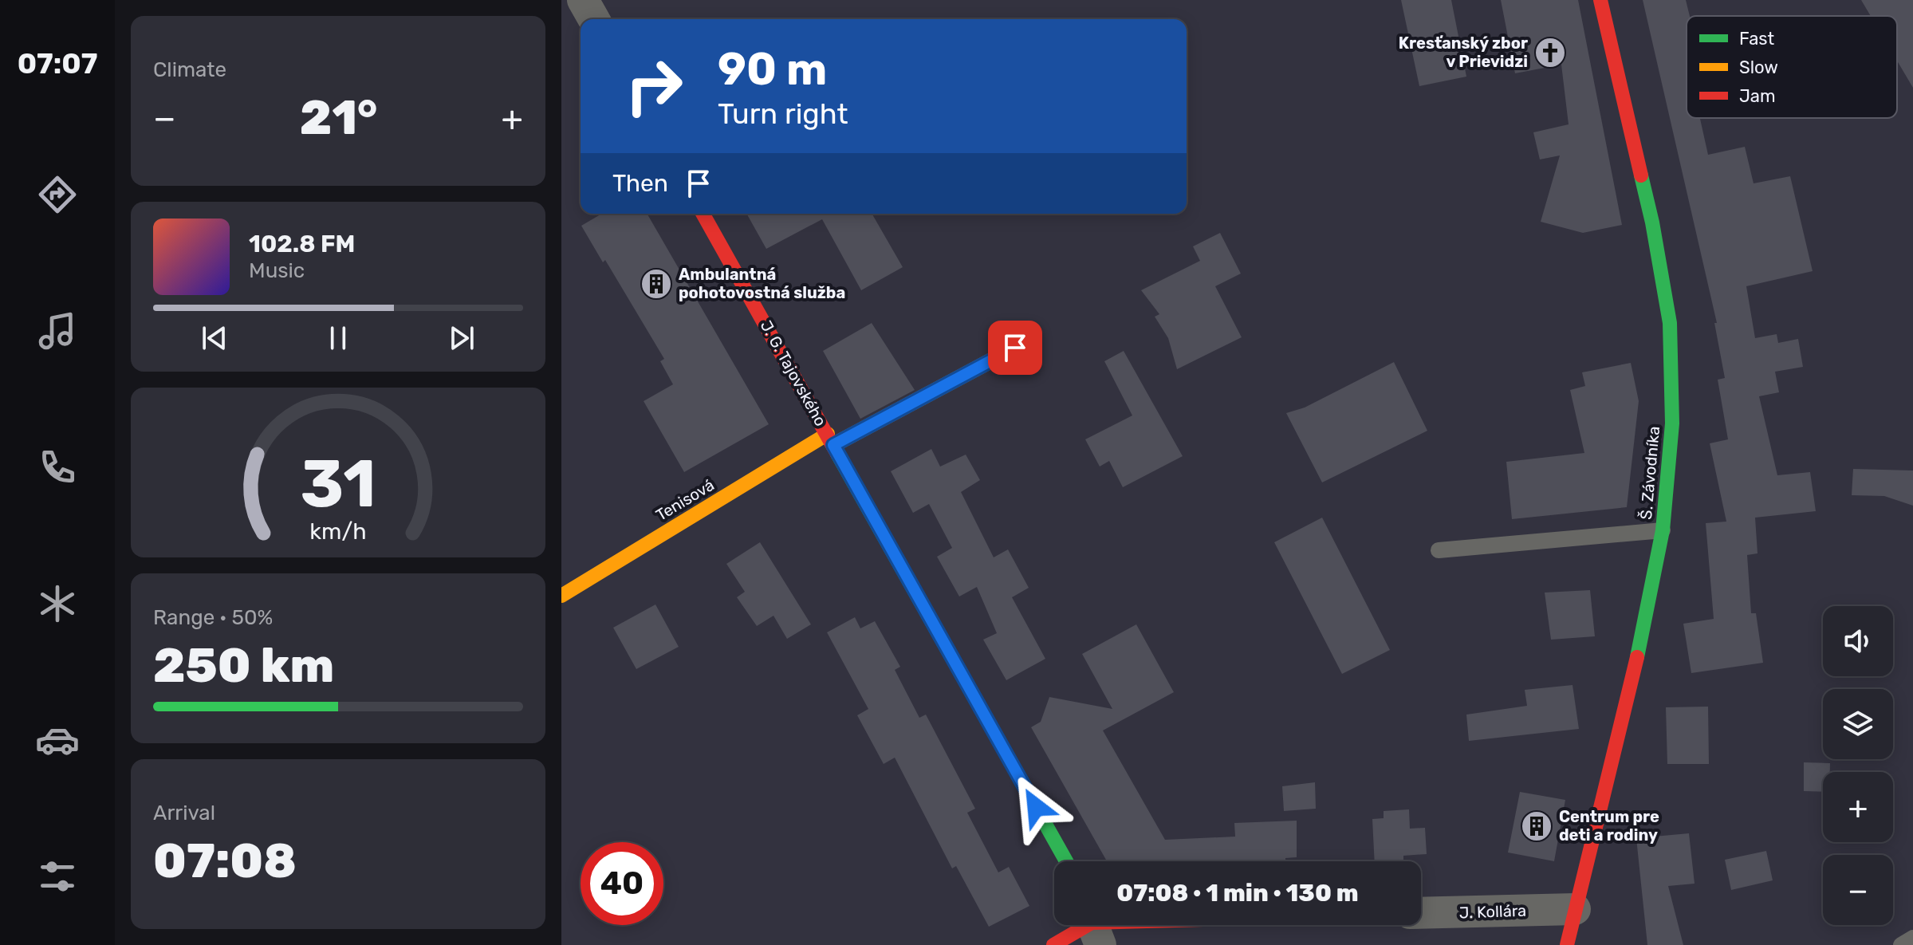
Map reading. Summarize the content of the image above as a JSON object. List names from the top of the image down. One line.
{"streets":{"street":["J. G. Tajovského","Š. Závodníka","Tenisová","J. Kollára"]},"crossings":[["J. G. Tajovského","Tenisová"],["Š. Závodníka","J. Kollára"]],"places":{"church":["Kresťanský zbor v Prievidzi"],"building":["Ambulantná pohotovostná služba","Centrum pre deti a rodiny"]},"legend":["Fast","Slow","Jam"],"page":{"tabs":"07:07","tile":["Climate",["Range · 50%","250 km"],["Arrival","07:08"]],"turn":["90 m","Turn right"],"heat":["−","21°","+"],"then":"Then","song":["102.8 FM","Music"],"map_buttons":["+","−"],"limit":"40","trip":"07:08 · 1 min · 130 m","gauge":["31","km/h"]}}
